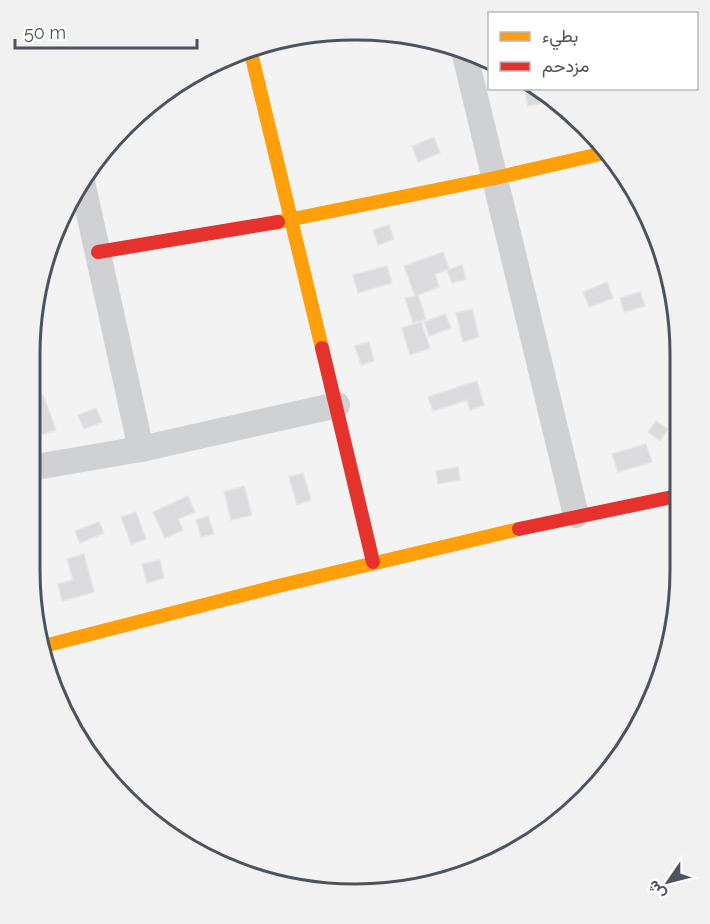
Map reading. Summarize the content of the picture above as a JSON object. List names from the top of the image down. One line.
{"legend":["بطيء","مزدحم"],"scale_bar":"50 m","north":"bottom left"}
